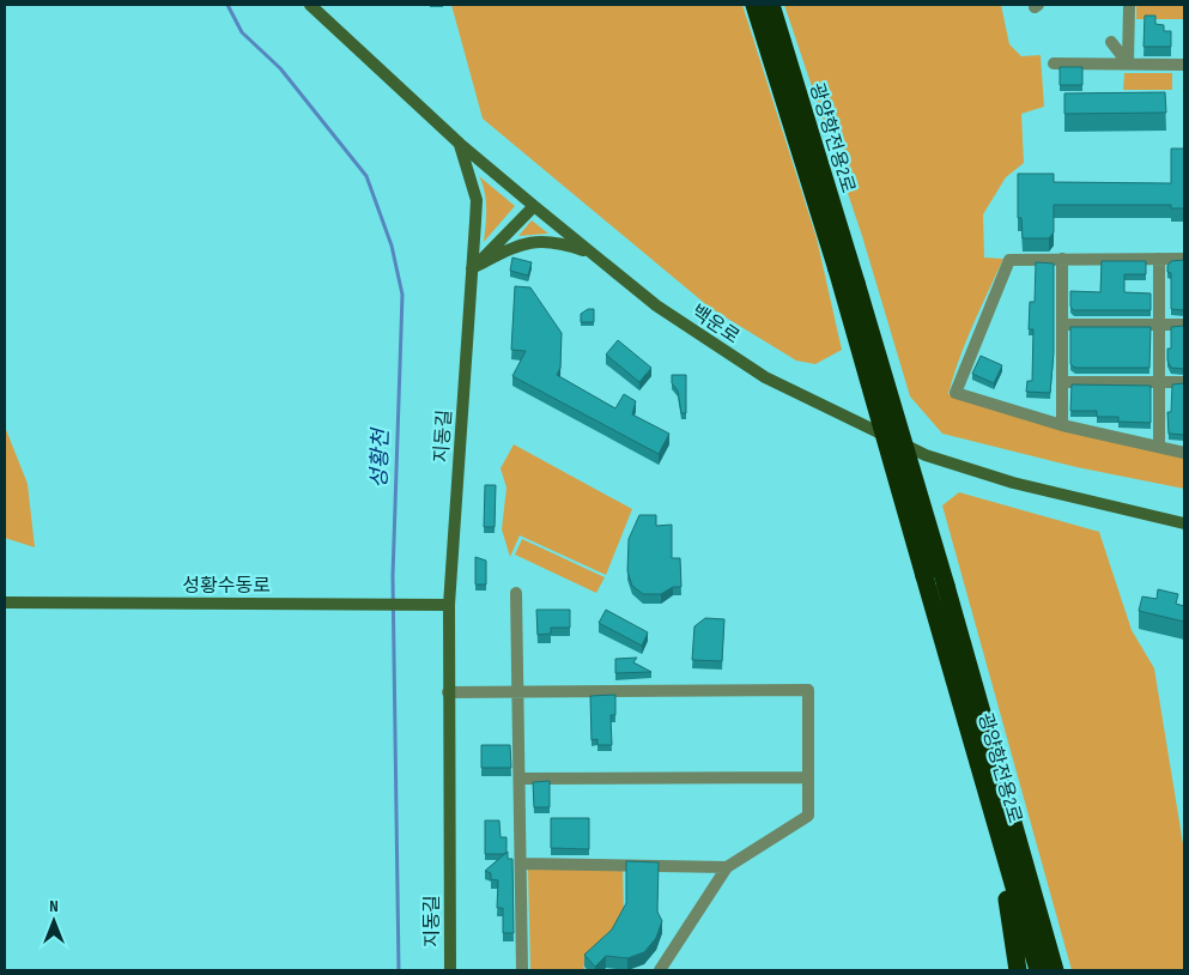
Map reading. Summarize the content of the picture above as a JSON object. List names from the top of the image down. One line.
{"streets":{"highway":["광양항전용2로"],"street":["백운로","지동길","성황수동로"]},"crossings":[["백운로","지동길"],["지동길","성황수동로"]],"water":["성황천"],"north":"top"}
